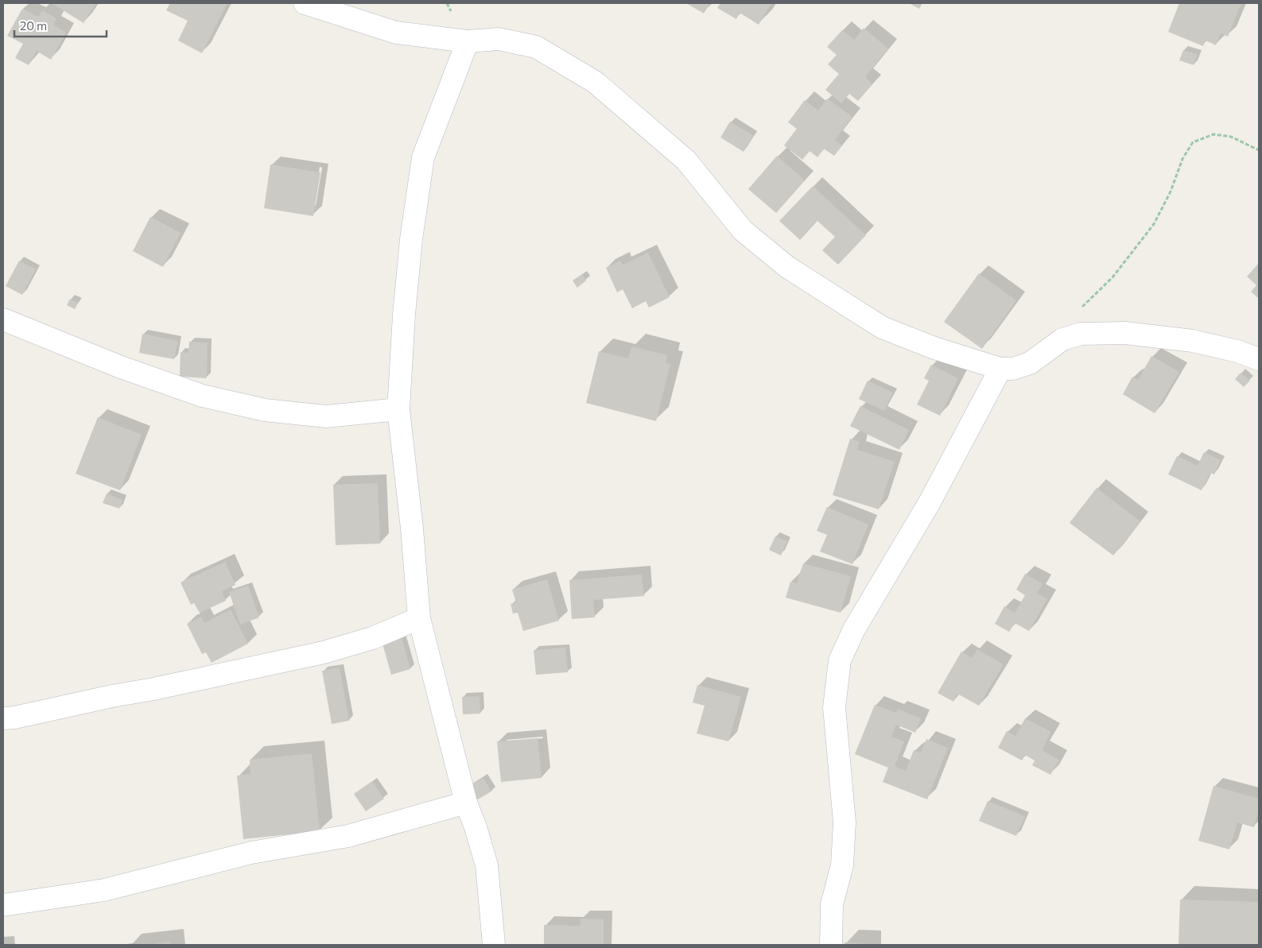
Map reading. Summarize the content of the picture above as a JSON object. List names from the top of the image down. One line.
{"scale_bar":"20 m"}
